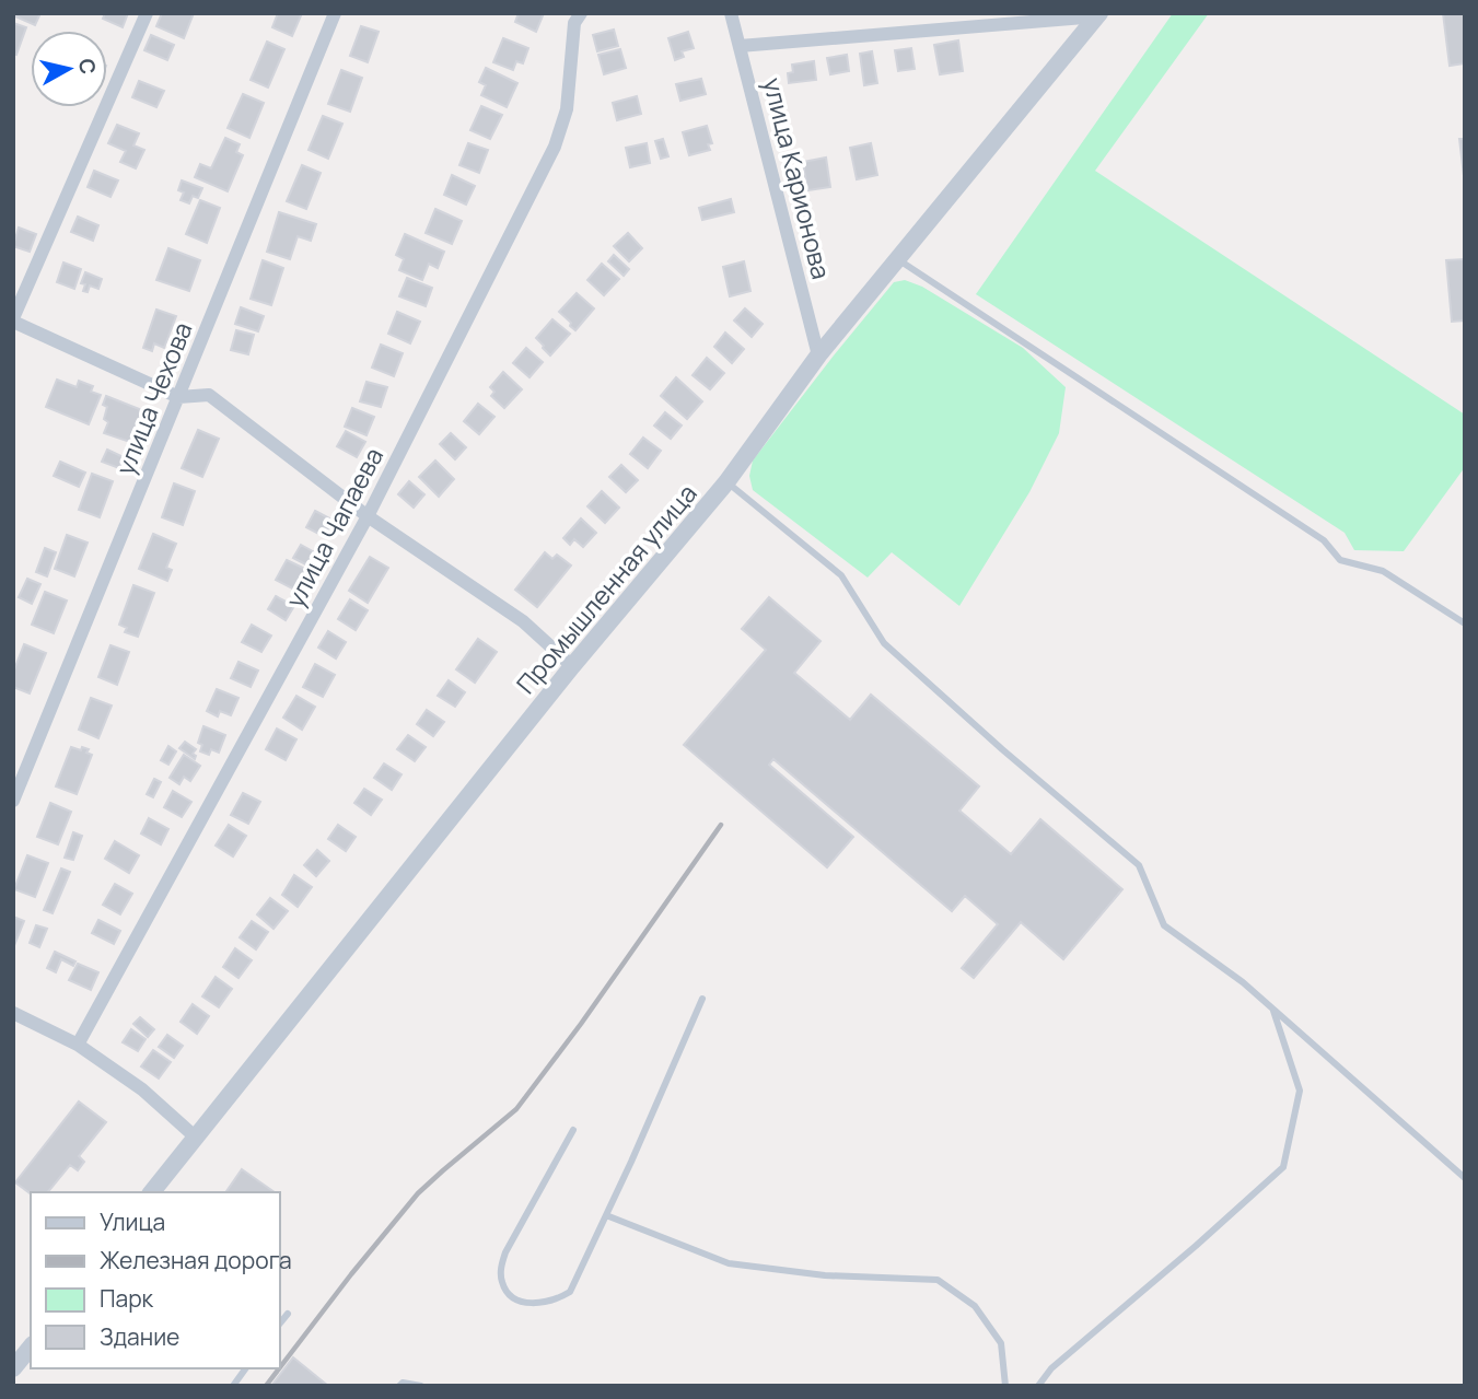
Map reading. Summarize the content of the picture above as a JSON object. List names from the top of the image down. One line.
{"streets":{"street":["улица Карионова","улица Чехова","улица Чапаева","Промышленная улица"]},"crossings":[["улица Карионова","Промышленная улица"]],"legend":["Улица","Железная дорога","Парк","Здание"],"north":"right"}
